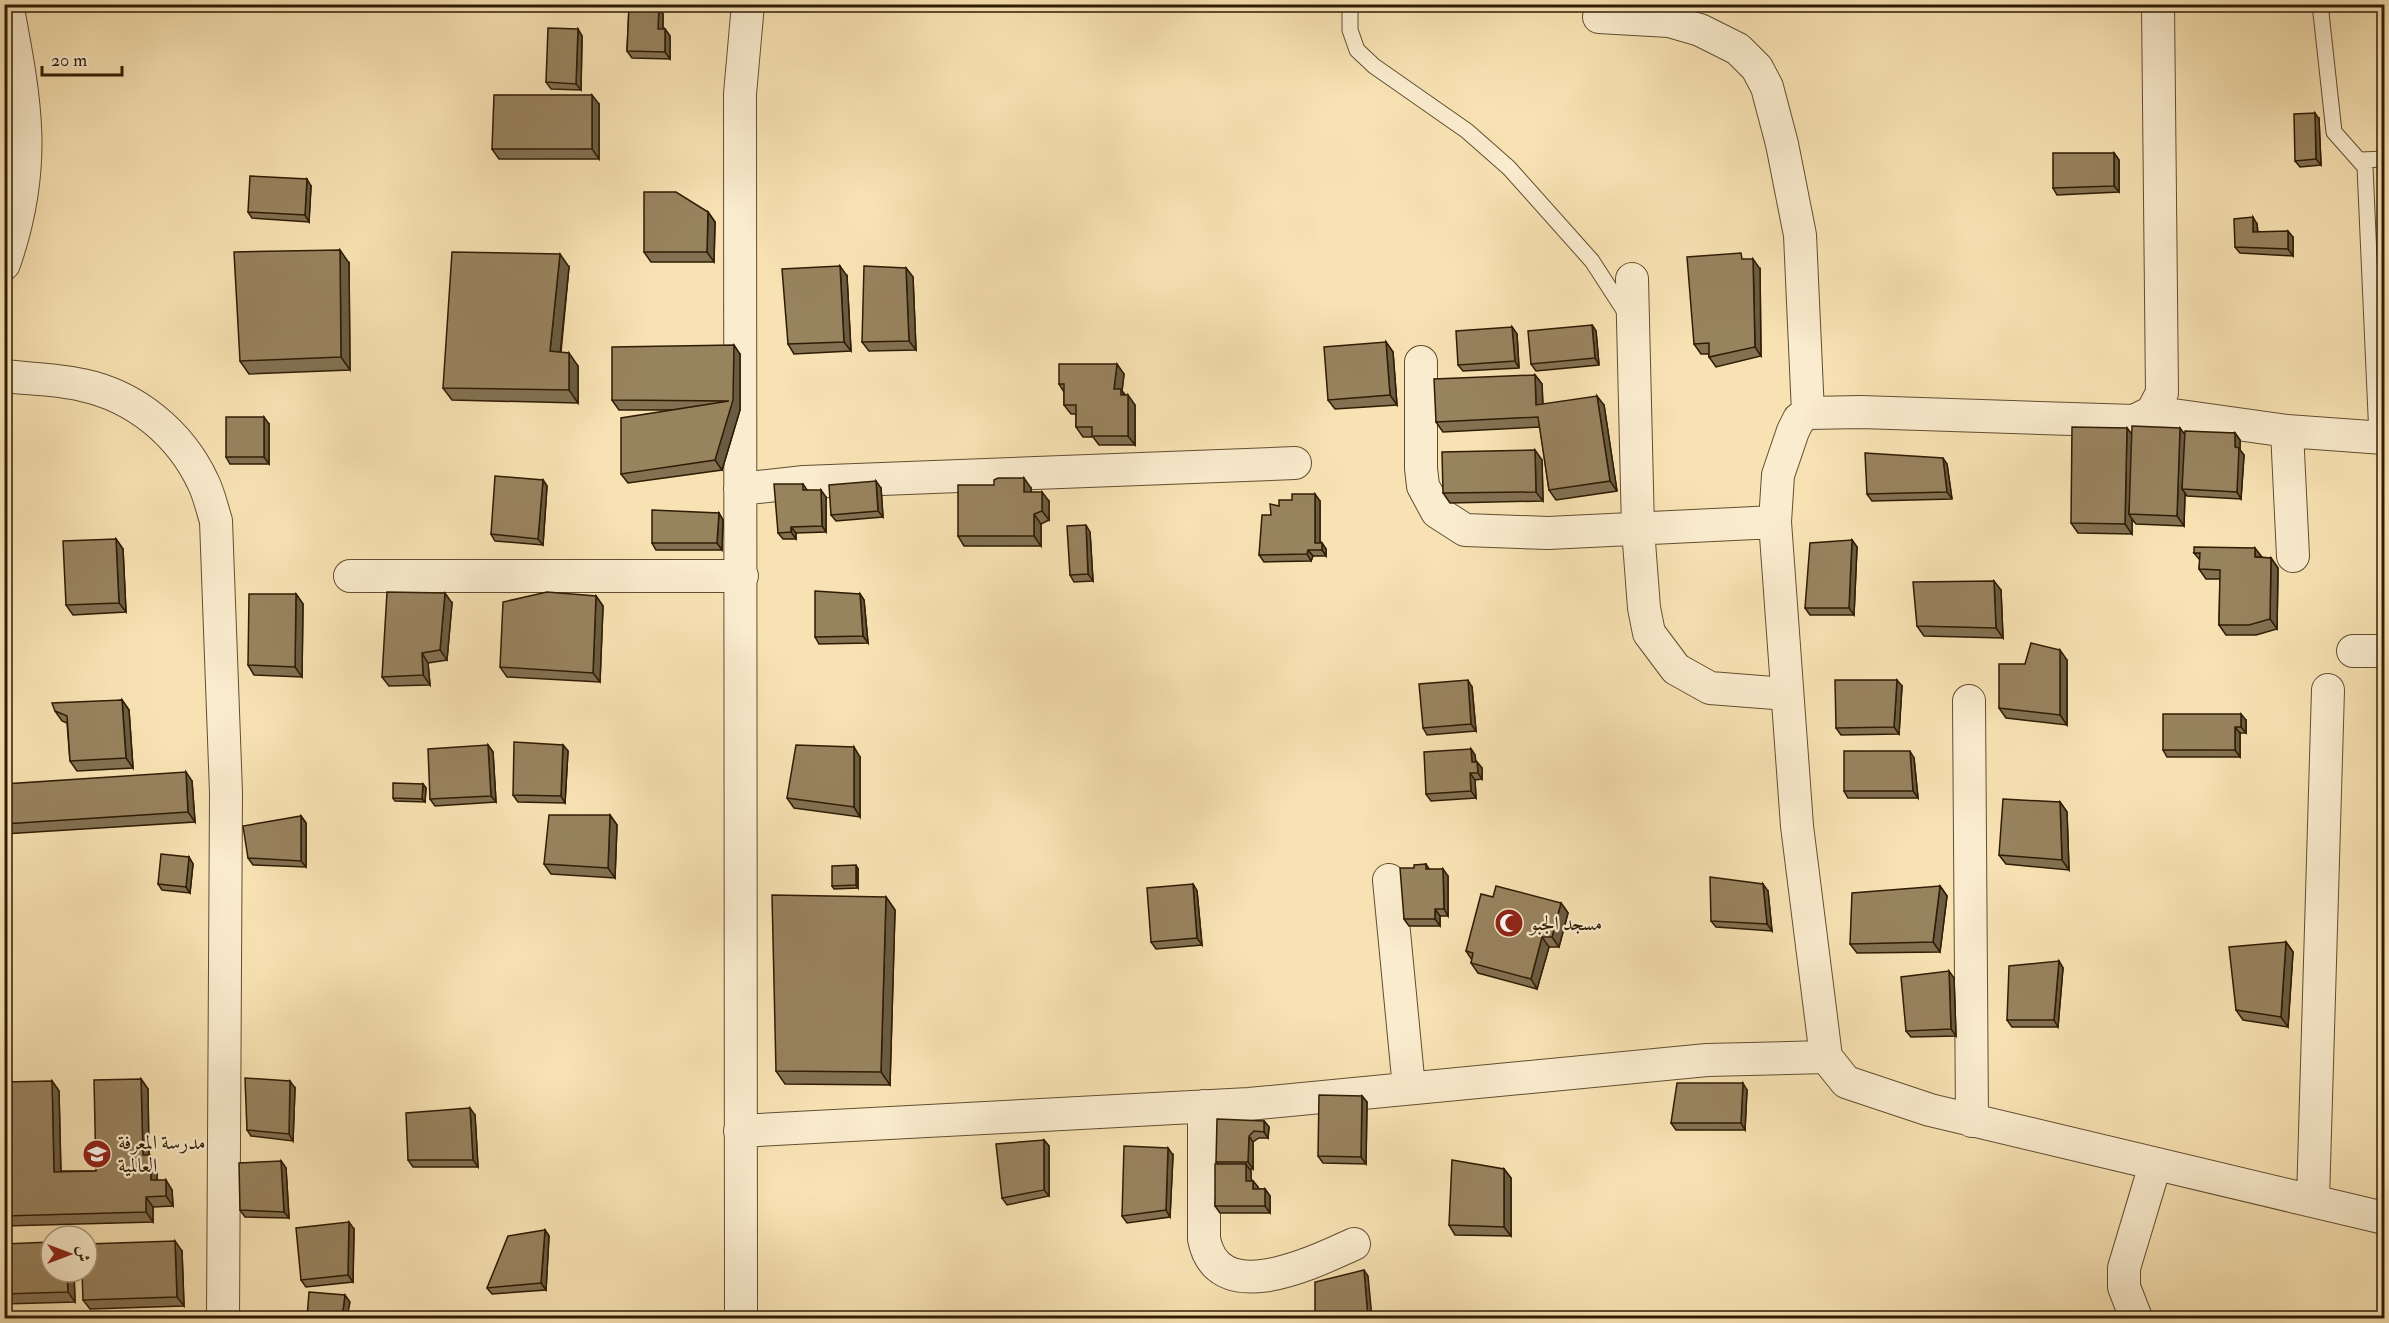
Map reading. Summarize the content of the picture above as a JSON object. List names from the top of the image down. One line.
{"places":{"mosque":["مسجد الجبو"],"school or university":["مدرسة المعرفة العالمية"]},"scale_bar":"20 m","north":"right"}
